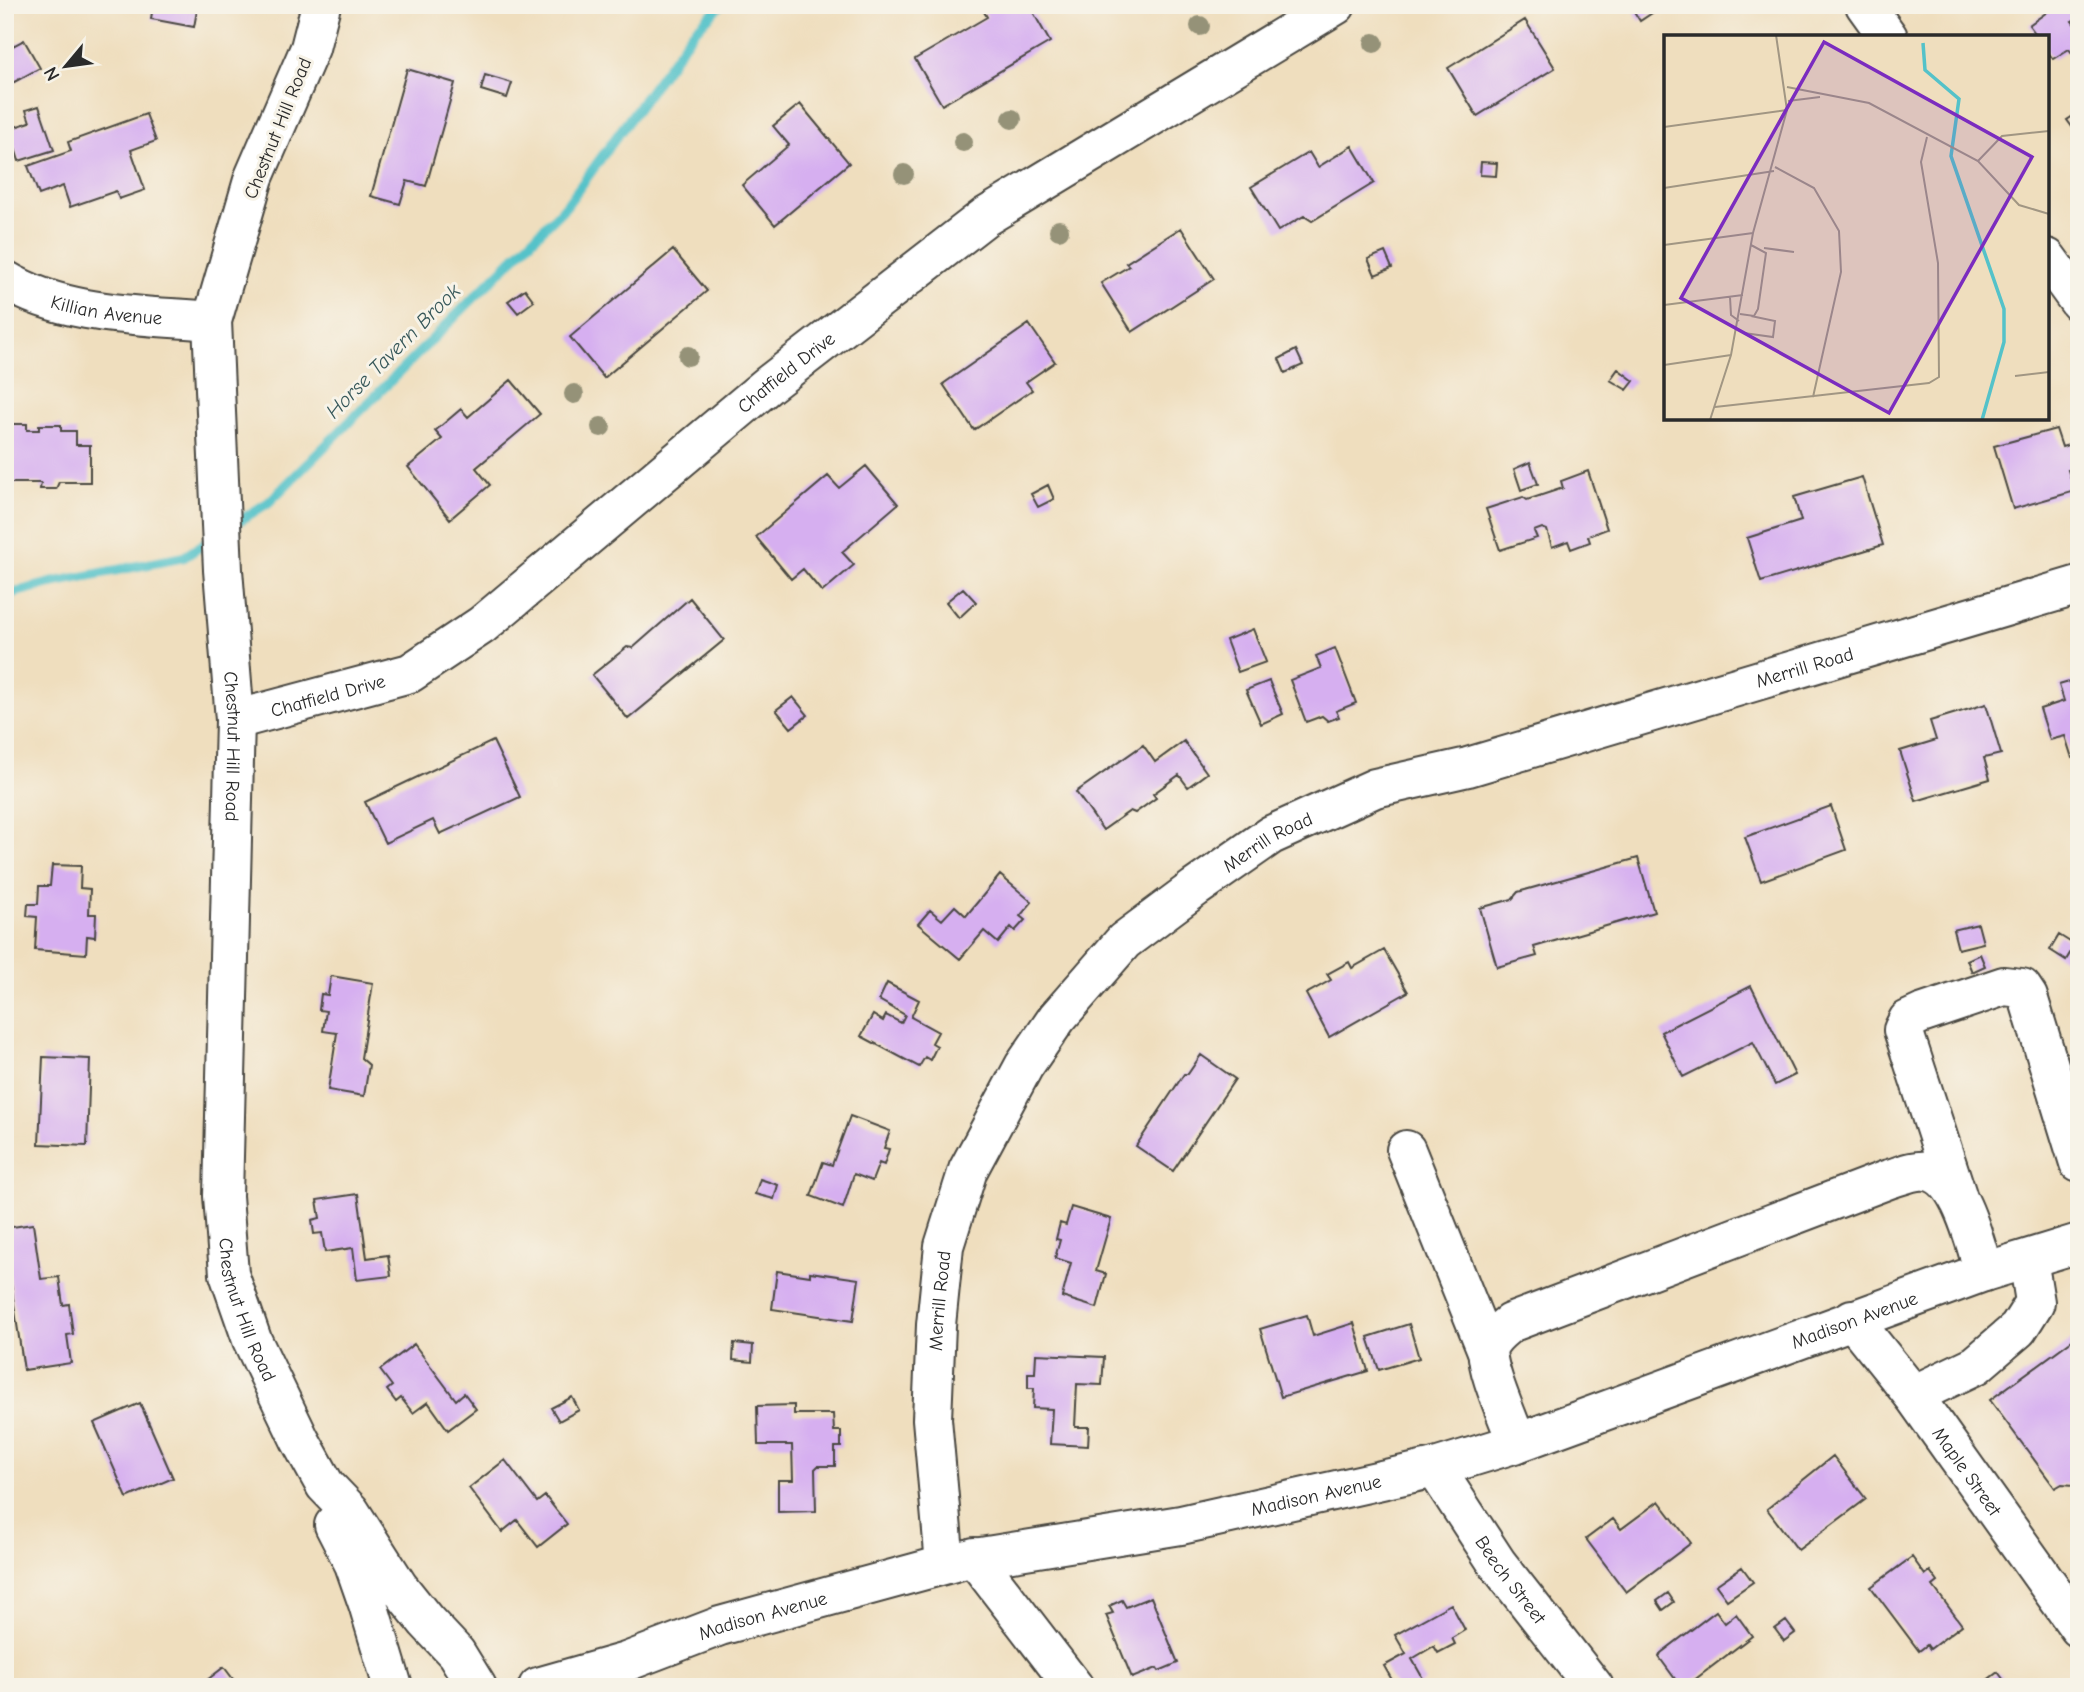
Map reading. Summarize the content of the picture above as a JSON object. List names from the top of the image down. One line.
{"streets":{"street":["Chestnut Hill Road","Killian Avenue","Chatfield Drive","Merrill Road","Madison Avenue","Maple Street","Beech Street"]},"crossings":[["Chestnut Hill Road","Killian Avenue"],["Chestnut Hill Road","Chatfield Drive"],["Merrill Road","Madison Avenue"],["Madison Avenue","Maple Street"],["Madison Avenue","Beech Street"]],"water":["Horse Tavern Brook"],"north":"bottom left"}
